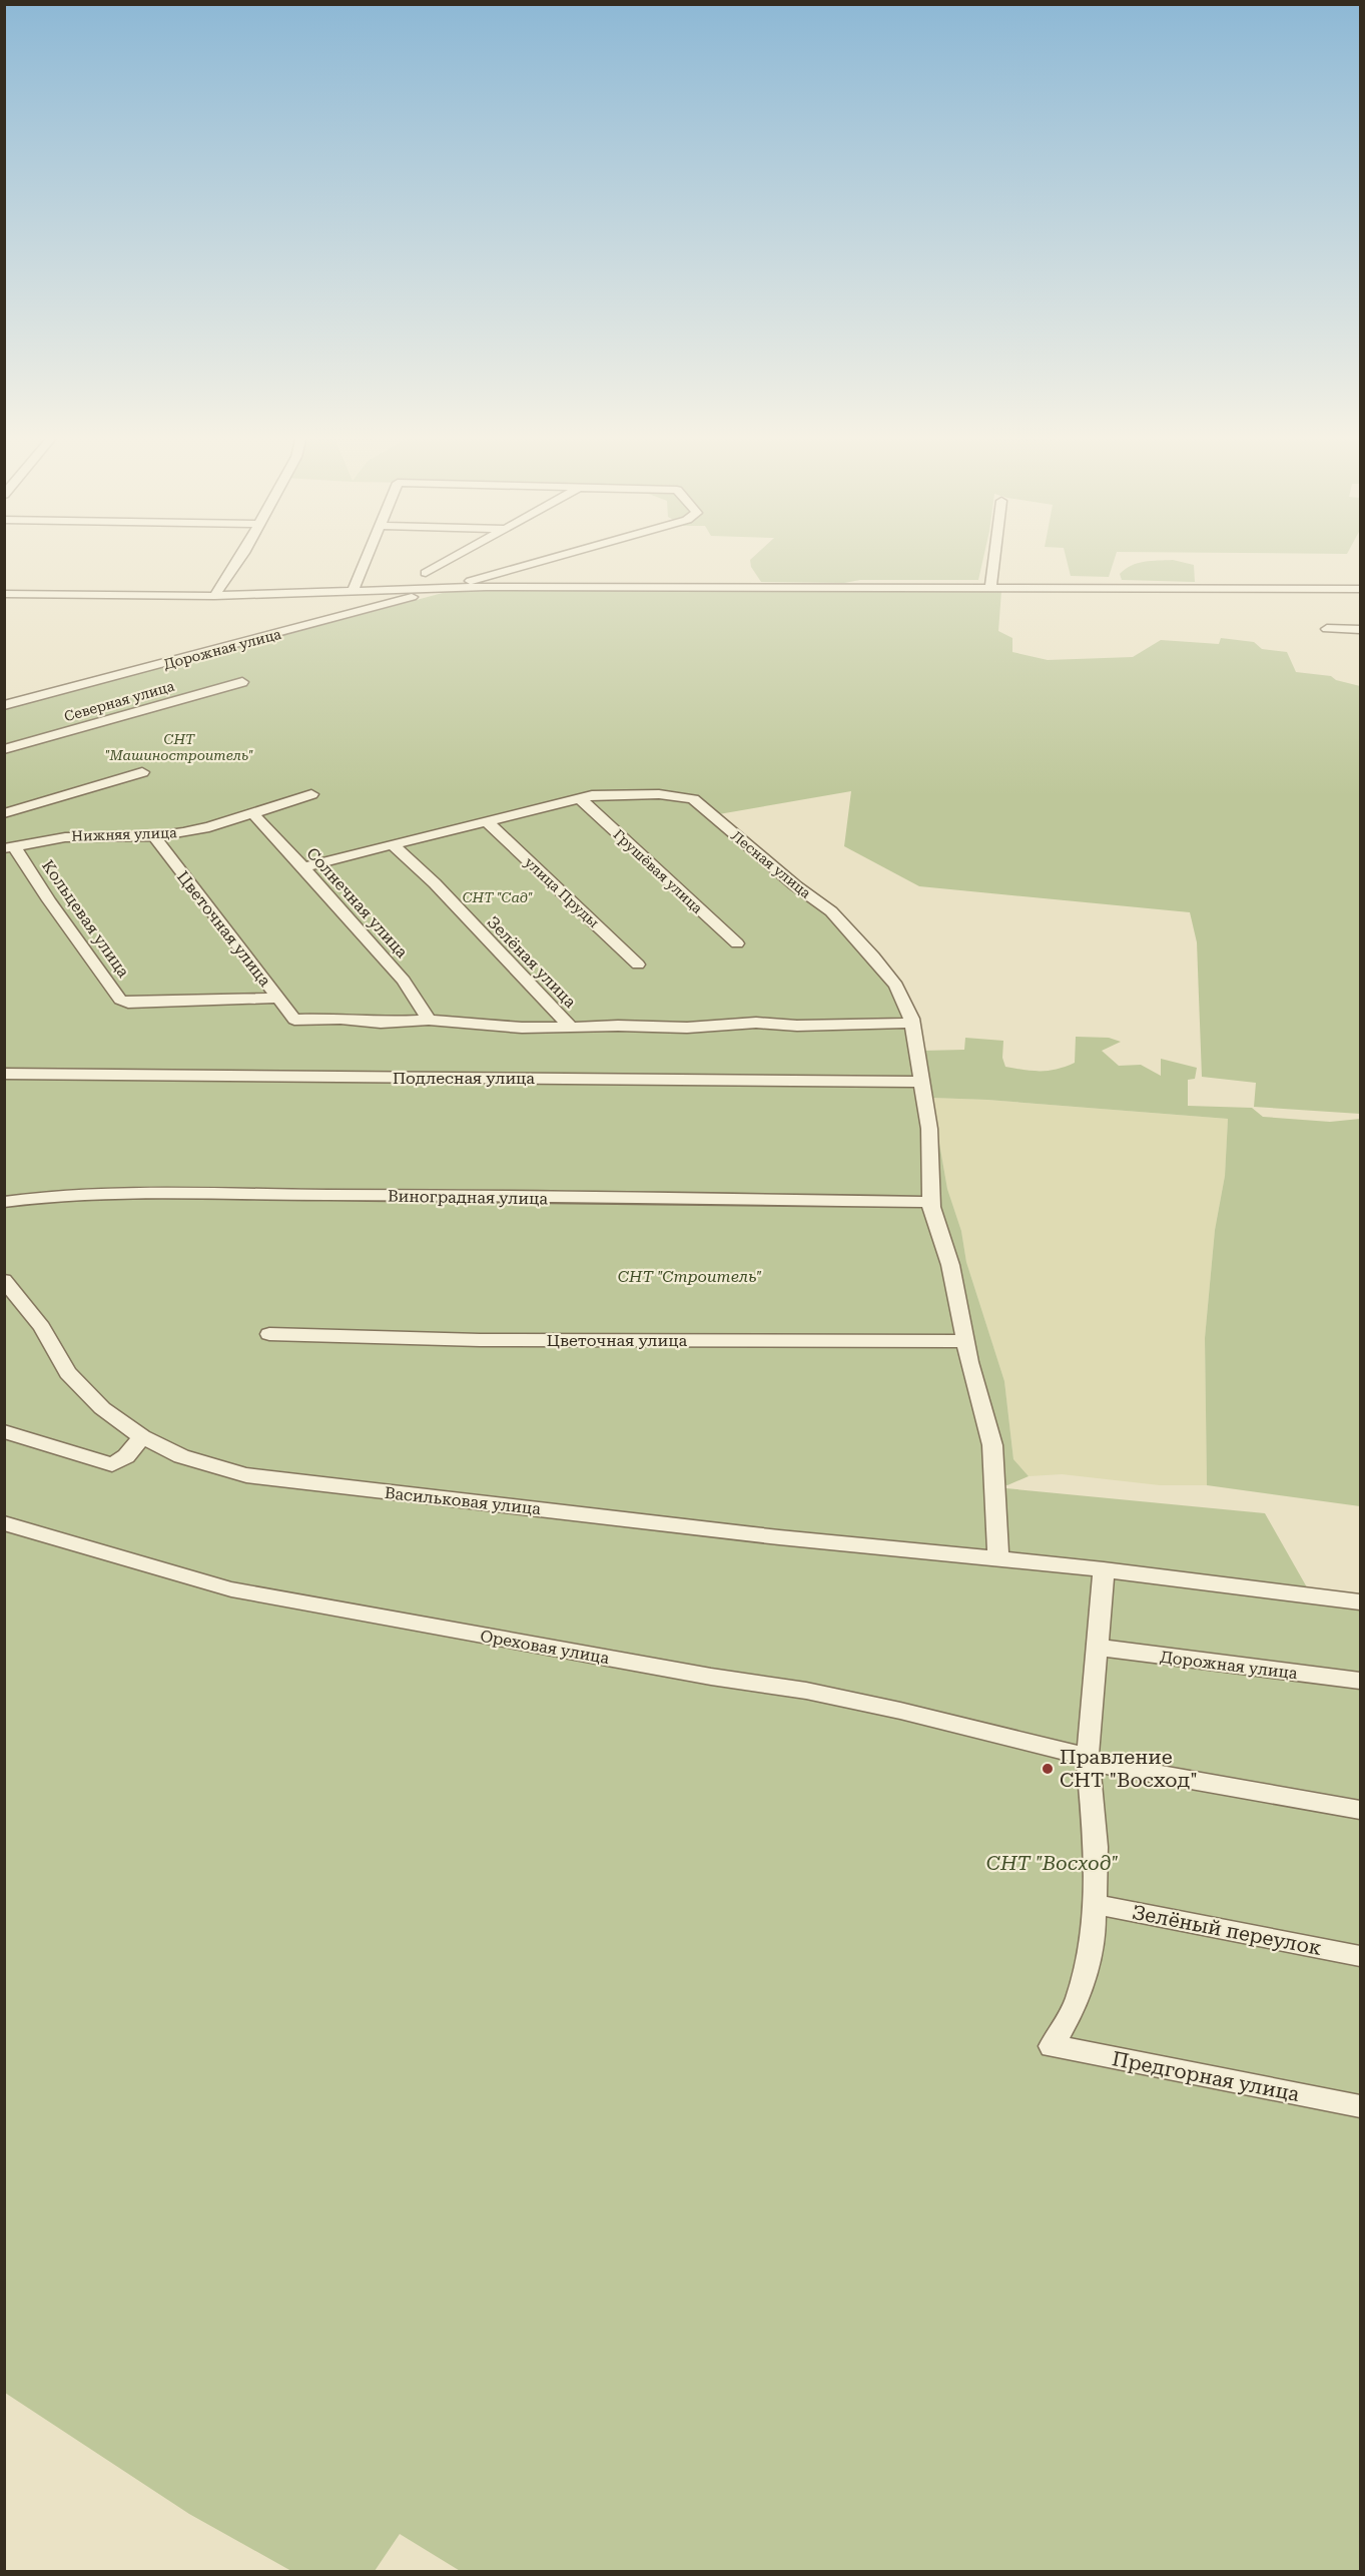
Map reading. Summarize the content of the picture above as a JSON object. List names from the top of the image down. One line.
{"streets":{"street":["Дорожная улица","Северная улица","Нижняя улица","Лесная улица","Грушёвая улица","улица Пруды","Солнечная улица","Кольцевая улица","Цветочная улица","Зелёная улица","Подлесная улица","Виноградная улица","Васильковая улица","Ореховая улица","Зелёный переулок","Предгорная улица"]},"crossings":[["Нижняя улица","Солнечная улица"],["Нижняя улица","Кольцевая улица"],["Нижняя улица","Цветочная улица"],["Лесная улица","Грушёвая улица"],["Лесная улица","улица Пруды"],["Лесная улица","Солнечная улица"],["Лесная улица","Цветочная улица"],["Лесная улица","Зелёная улица"],["Лесная улица","Подлесная улица"],["Лесная улица","Виноградная улица"],["Лесная улица","Васильковая улица"],["Солнечная улица","Цветочная улица"],["Кольцевая улица","Цветочная улица"],["Зелёный переулок","Предгорная улица"]],"parks":["СНТ \"Машиностроитель\"","СНТ \"Сад\"","СНТ \"Строитель\"","СНТ \"Восход\""],"places":["Правление СНТ \"Восход\""]}
